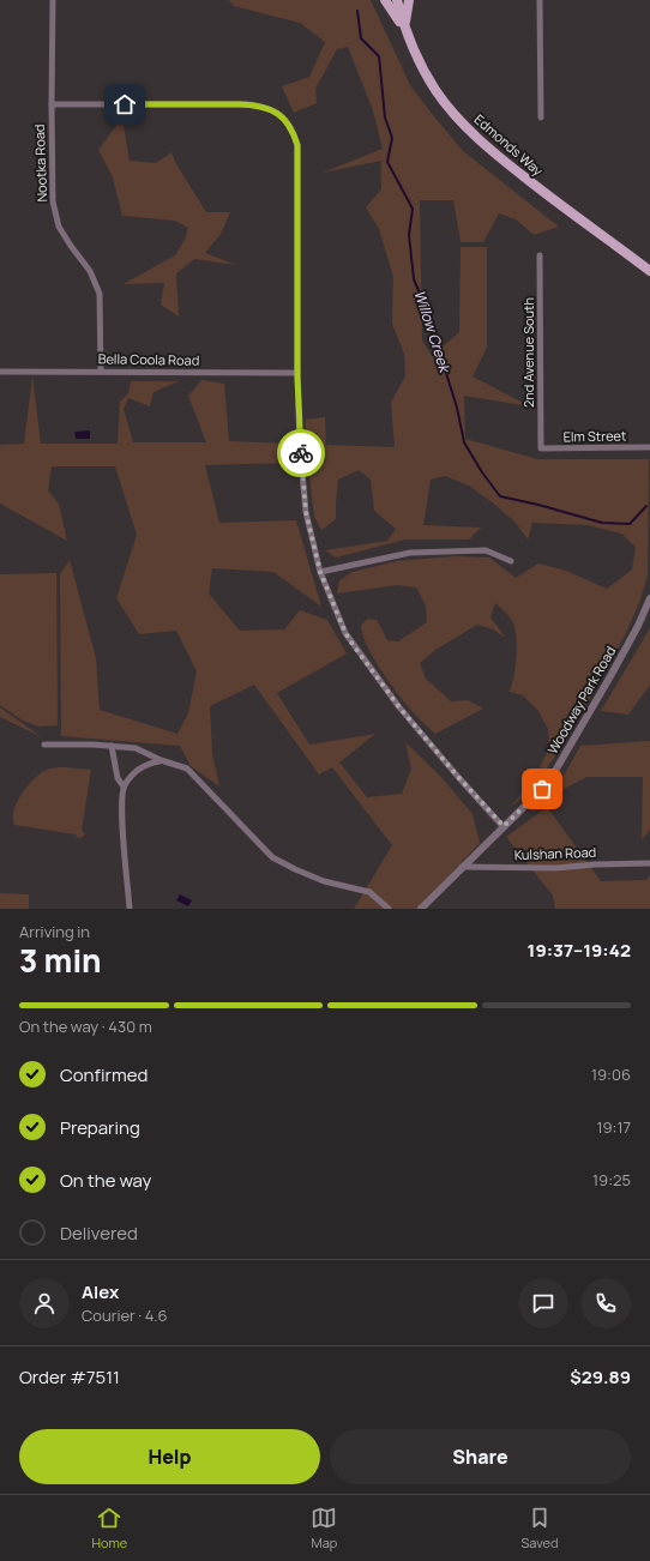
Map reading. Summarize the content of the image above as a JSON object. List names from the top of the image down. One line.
{"streets":{"main road":["Edmonds Way"],"street":["Nootka Road","2nd Avenue South","Bella Coola Road","Elm Street","Woodway Park Road","Kulshan Road"]},"crossings":[["Nootka Road","Bella Coola Road"],["2nd Avenue South","Elm Street"],["Woodway Park Road","Kulshan Road"]],"water":["Willow Creek"],"page":{"heading":["3 min","Arriving in","19:37–19:42"],"panel":["Alex","Courier · 4.6","Order #7511","$29.89"],"bar":"On the way · 430 m","list":[["Confirmed","19:06"],["Preparing","19:17"],["On the way","19:25"],"Delivered"],"buttons":["Help","Share"],"tabs":["Home","Map","Saved"]}}
